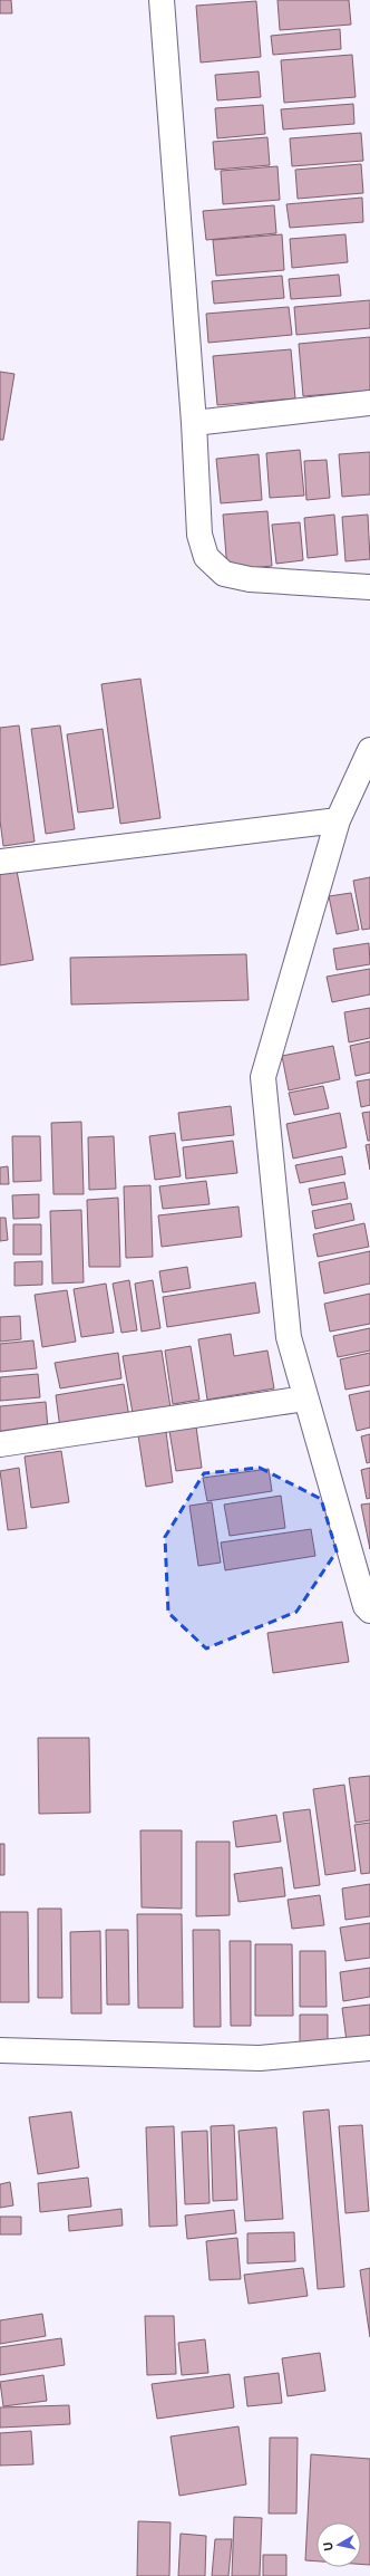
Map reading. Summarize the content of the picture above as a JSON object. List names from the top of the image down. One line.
{"north":"left"}
